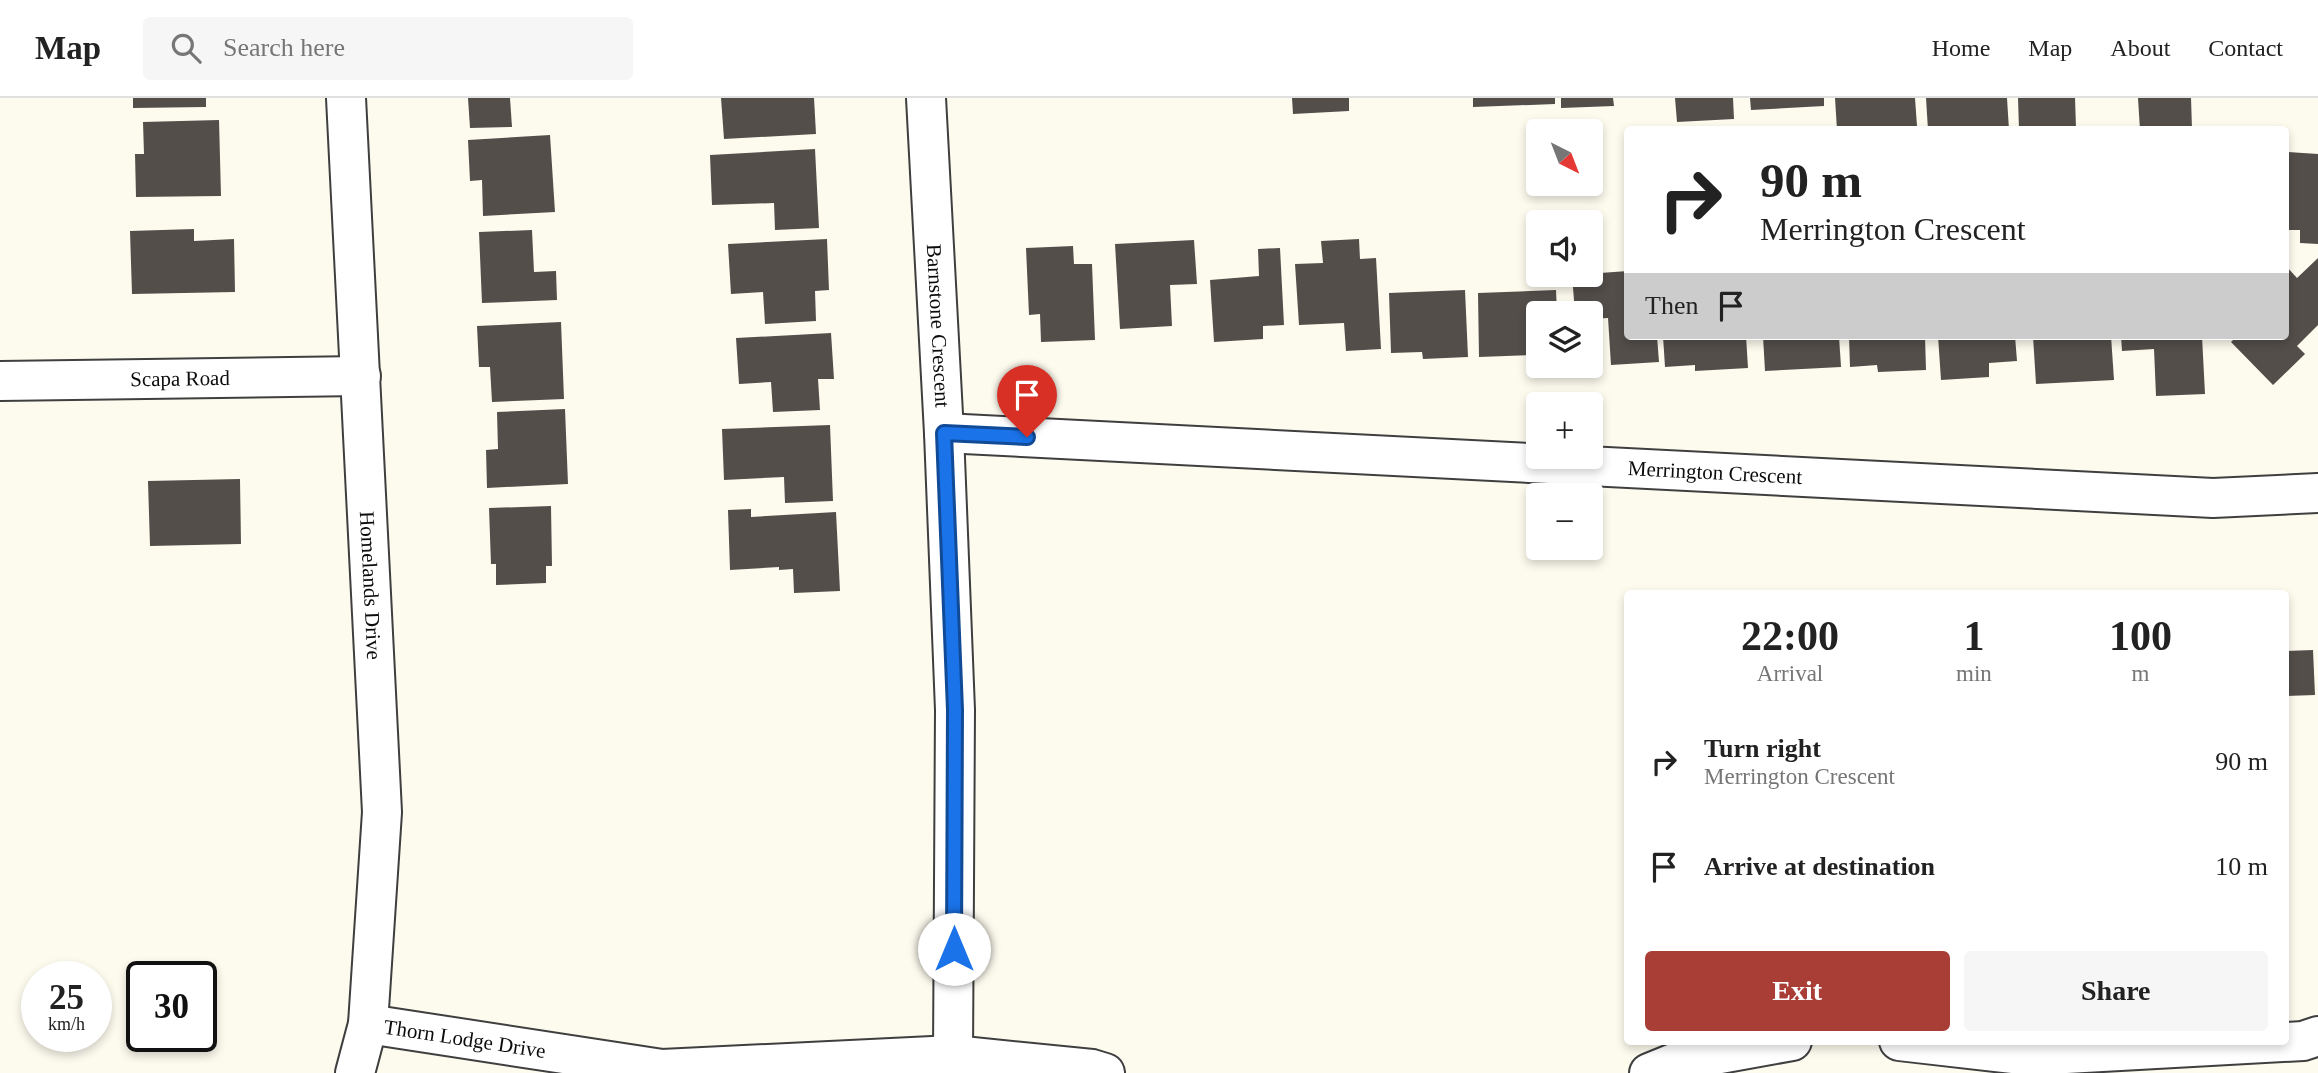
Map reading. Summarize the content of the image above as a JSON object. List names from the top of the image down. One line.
{"streets":{"street":["Barnstone Crescent","Scapa Road","Merrington Crescent","Homelands Drive","Thorn Lodge Drive"]},"crossings":[["Barnstone Crescent","Merrington Crescent"],["Barnstone Crescent","Thorn Lodge Drive"],["Scapa Road","Homelands Drive"],["Homelands Drive","Thorn Lodge Drive"]],"north":"bottom right","page":{"header":"Map","search":"Search here","nav":["Home","Map","About","Contact"],"map_buttons":["+","−"],"turn":["90 m","Merrington Crescent"],"then":"Then","eta":["22:00","Arrival","1","min","100","m"],"list":[{"name":"Turn right","note":"Merrington Crescent","value":"90 m"},{"name":"Arrive at destination","value":"10 m"}],"buttons":["Exit","Share"],"speed":"25 km/h","limit":"30"}}
